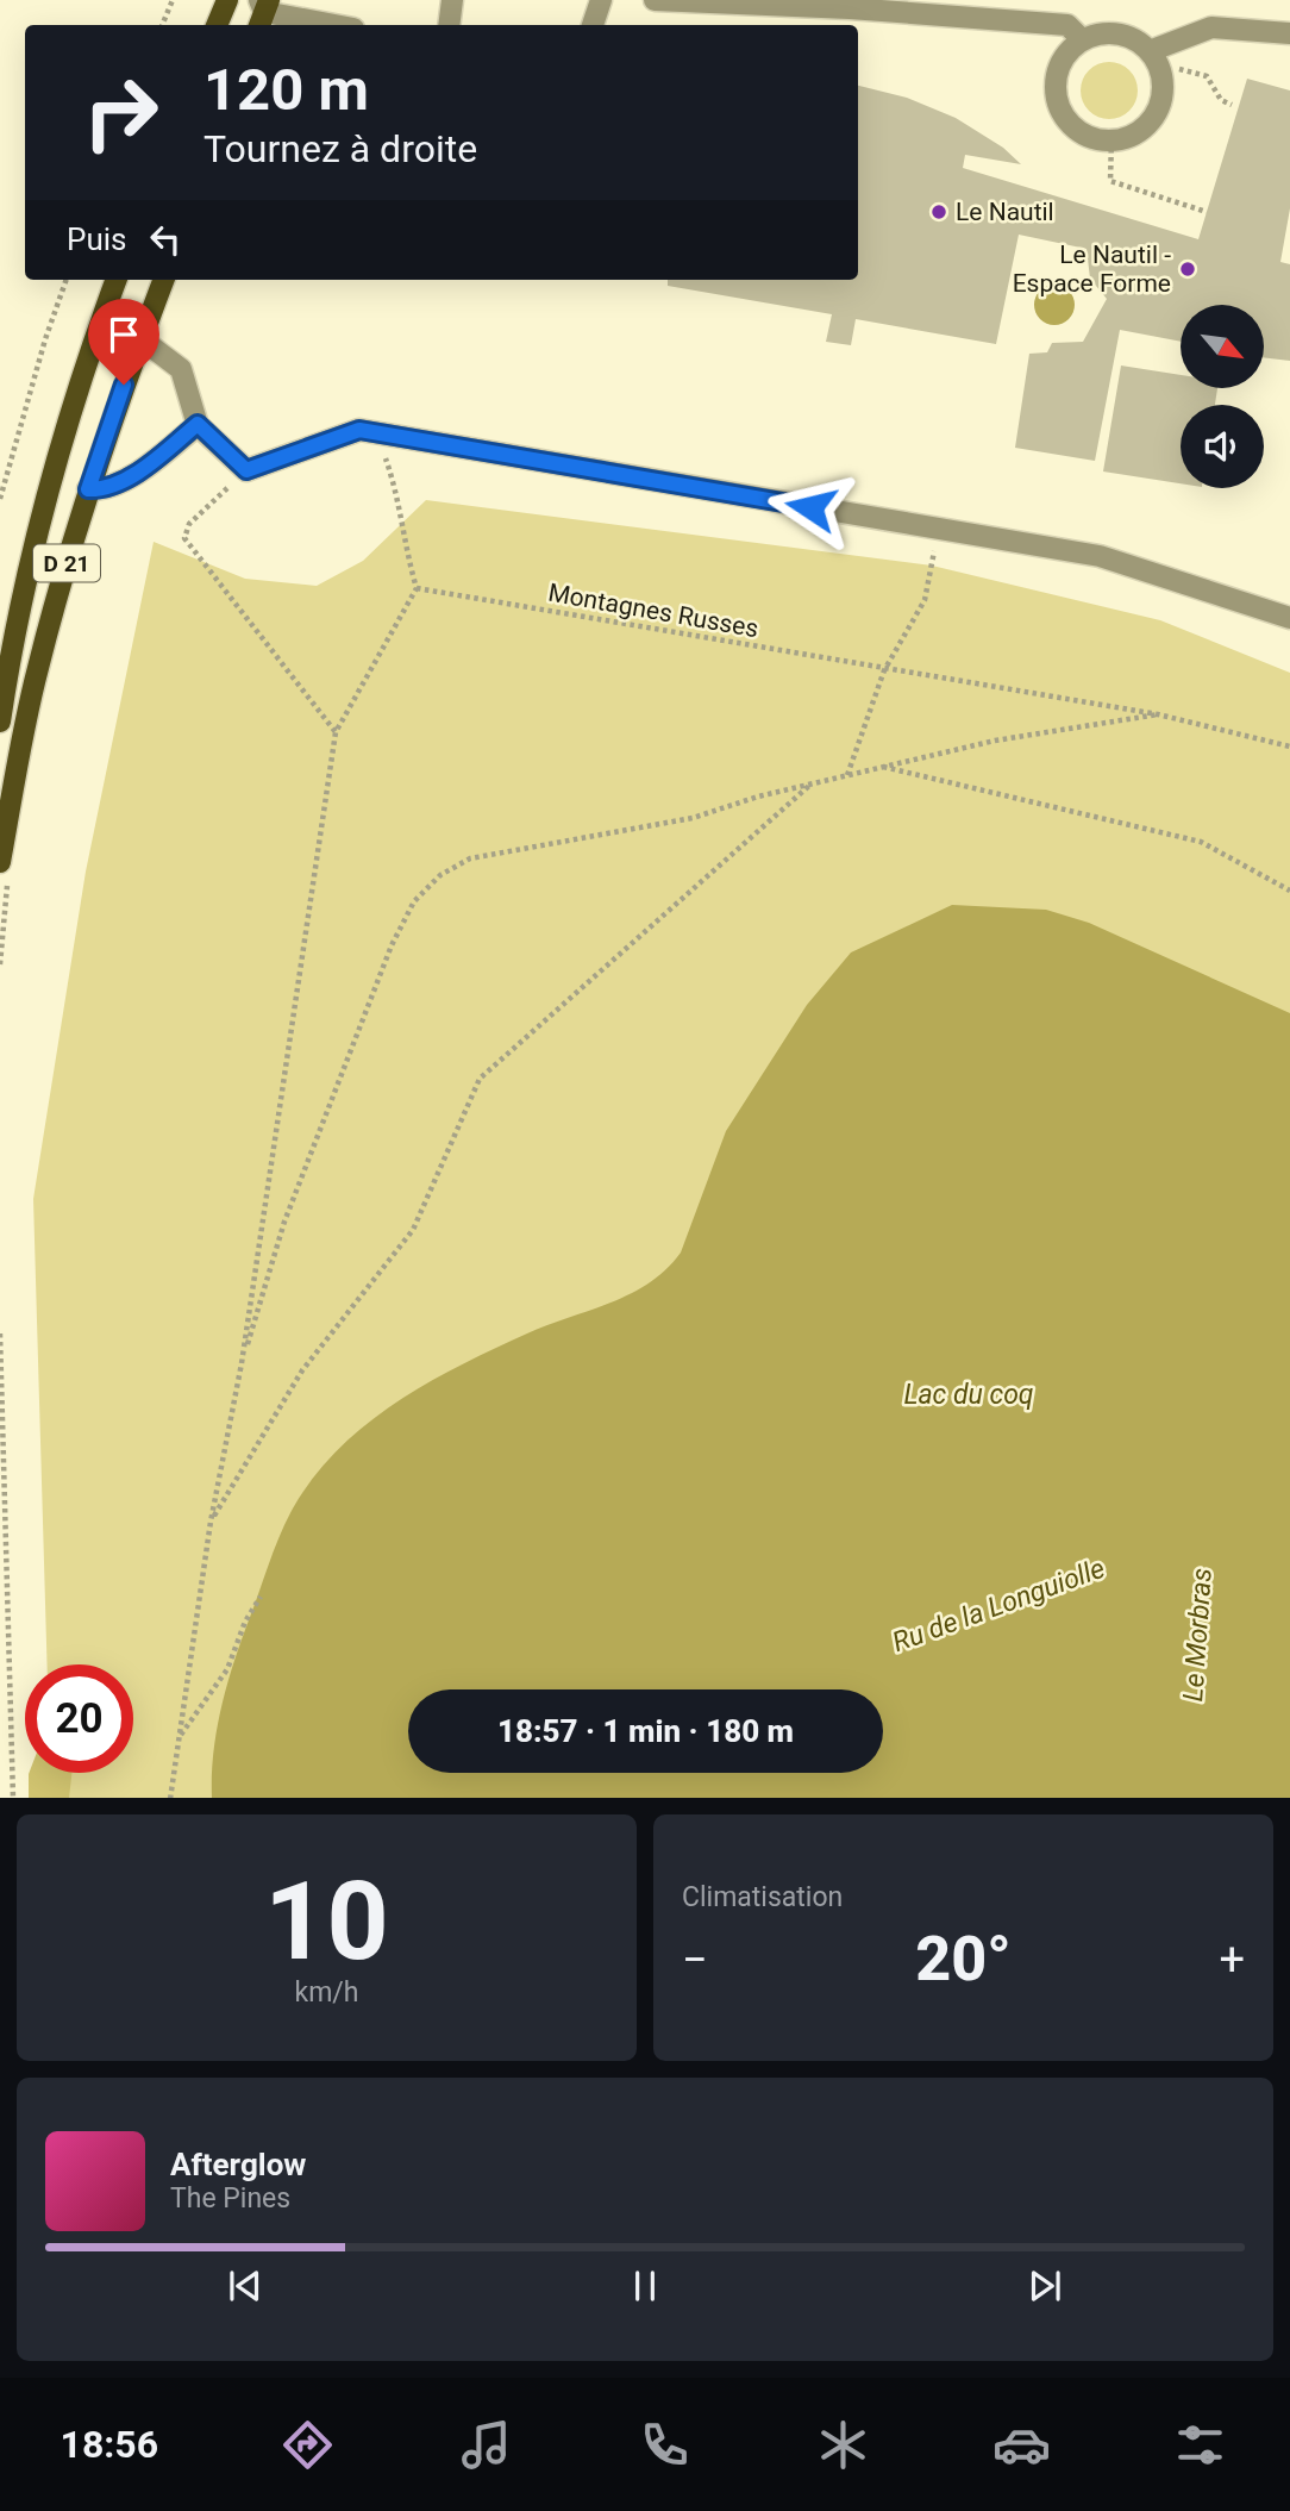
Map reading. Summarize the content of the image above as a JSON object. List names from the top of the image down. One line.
{"streets":{"main road":["D 21"],"path":["Montagnes Russes"]},"water":["Lac du coq","Ru de la Longuiolle","Le Morbras"],"places":["Le Nautil","Le Nautil - Espace Forme"],"north":"bottom right","page":{"turn":["120 m","Tournez à droite"],"then":"Puis","limit":"20","trip":"18:57 · 1 min · 180 m","tile":[["10","km/h"],"Climatisation"],"heat":["−","20°","+"],"song":["Afterglow","The Pines"],"tabs":"18:56"}}
